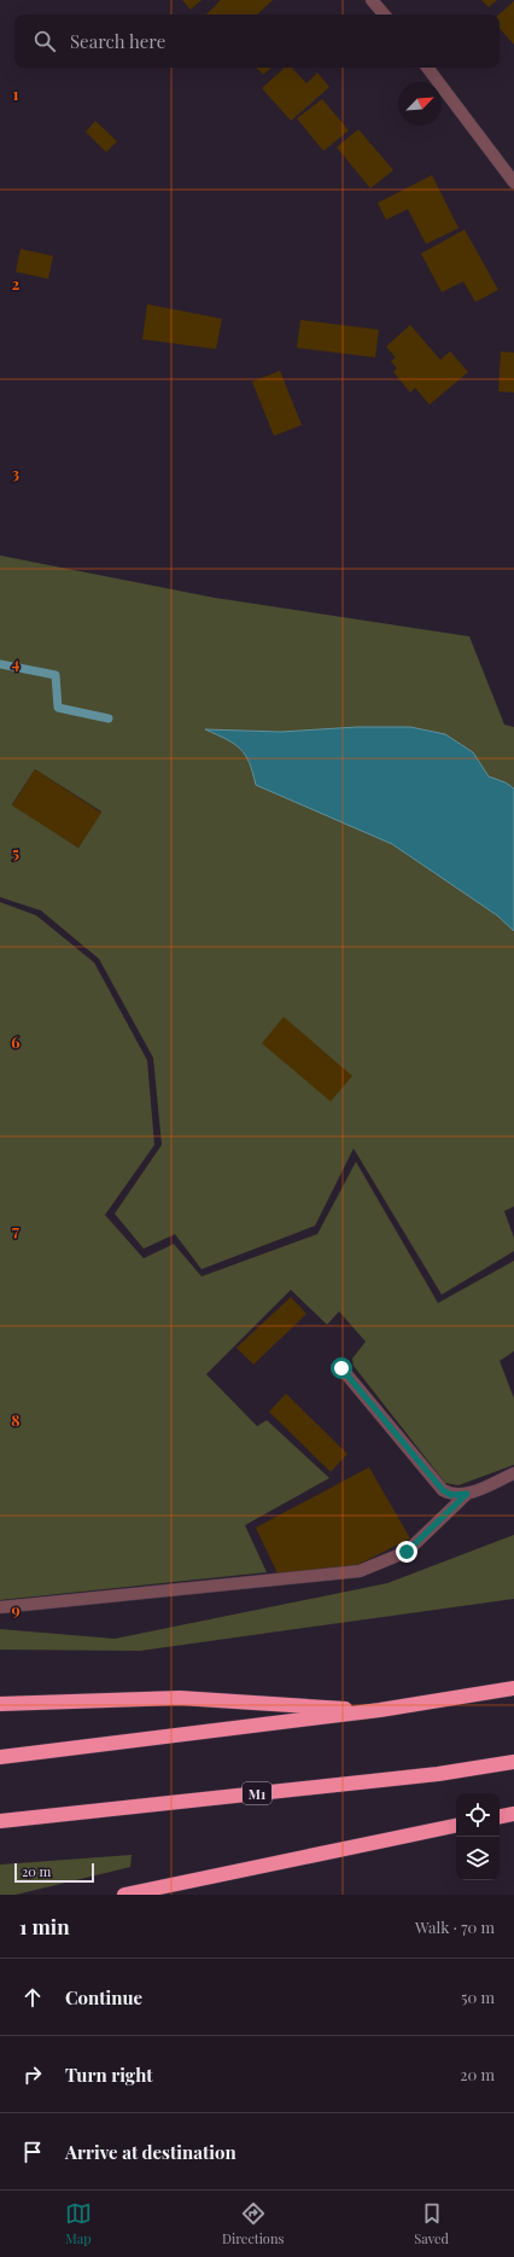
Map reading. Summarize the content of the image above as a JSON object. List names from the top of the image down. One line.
{"streets":{"highway":["M1"]},"scale_bar":"20 m","north":"top right","page":{"search":"Search here","scale":"20 m","heading":["1 min","Walk · 70 m"],"list":[["Continue","50 m"],["Turn right","20 m"],"Arrive at destination"],"nav":["Map","Directions","Saved"]},"grid":{"rows":["1","2","3","4","5","6","7","8","9"]}}
